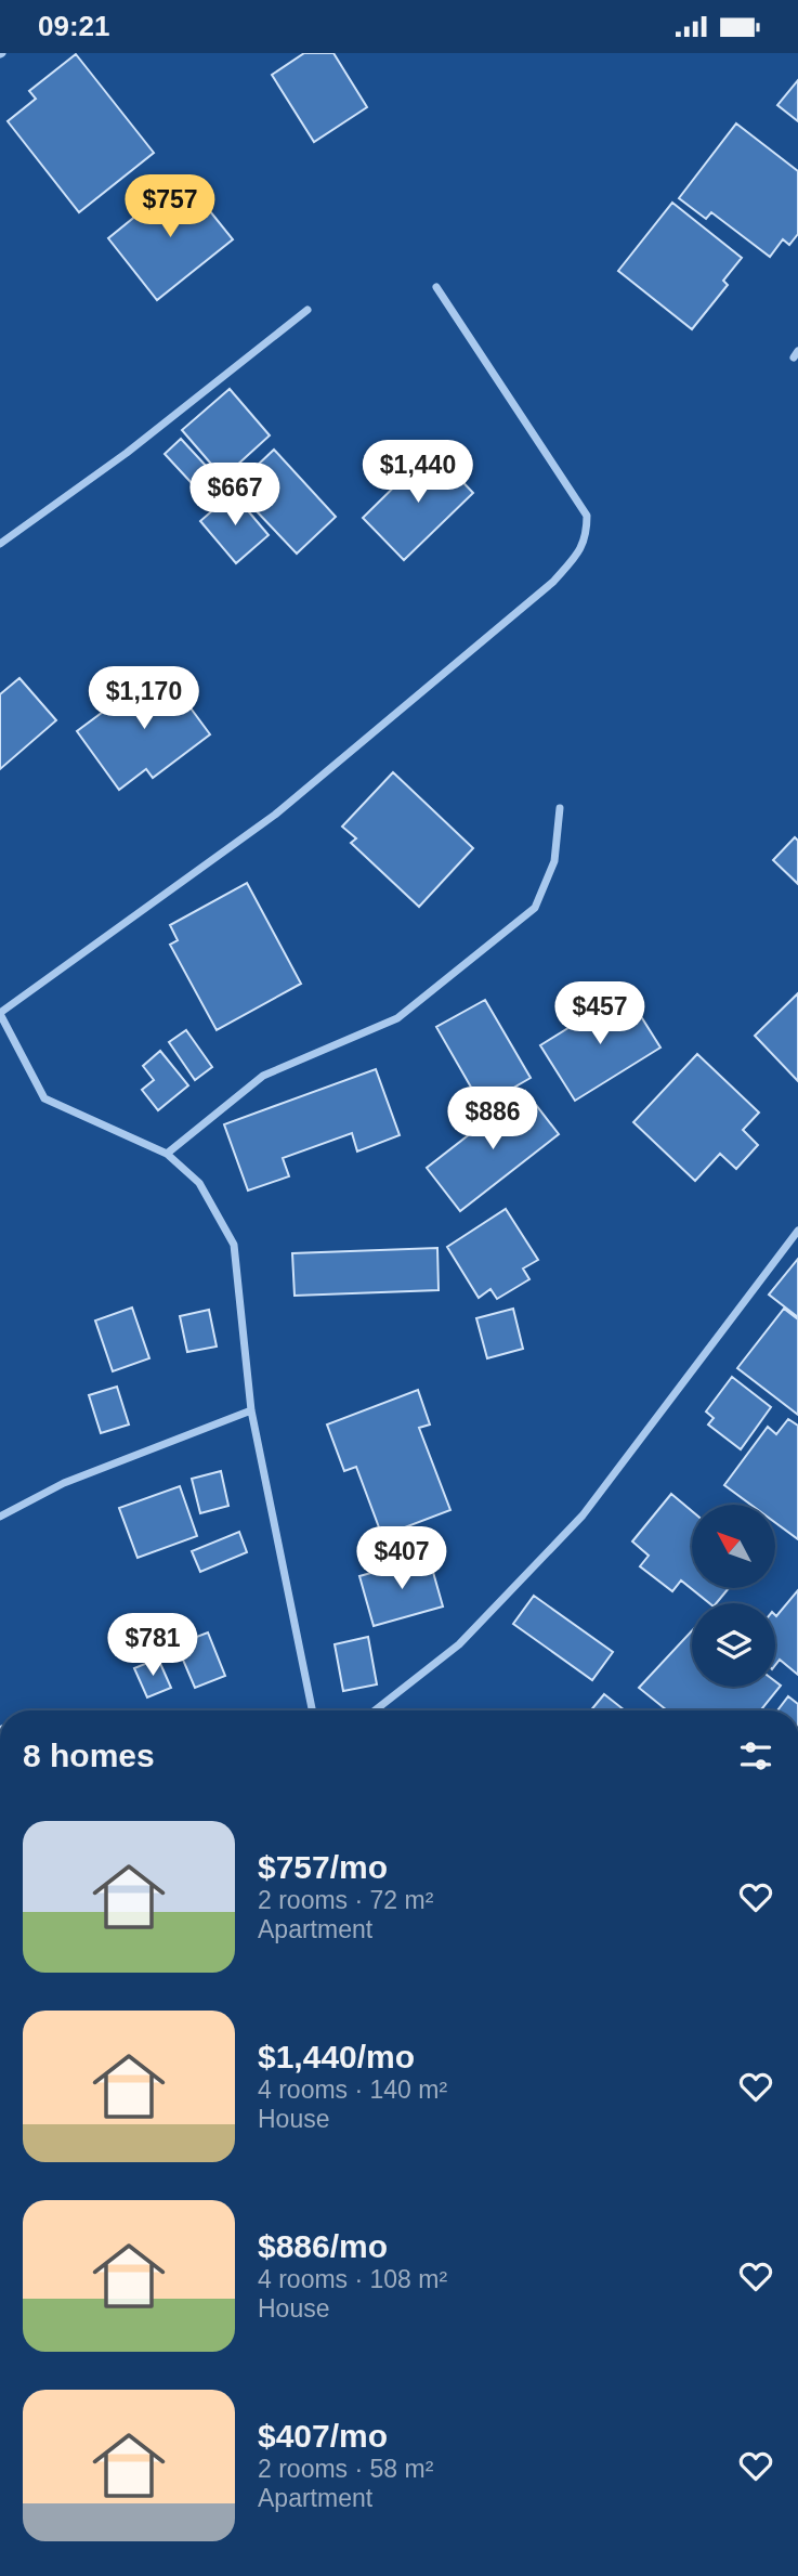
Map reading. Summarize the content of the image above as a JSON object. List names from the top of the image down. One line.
{"north":"top left","page":{"status":"09:21","price":["$757","$1,440","$667","$1,170","$457","$886","$407","$781"],"heading":"8 homes","list":[{"name":"$757/mo","note":"2 rooms · 72 m² · Apartment"},{"name":"$1,440/mo","note":"4 rooms · 140 m² · House"},{"name":"$886/mo","note":"4 rooms · 108 m² · House"},{"name":"$407/mo","note":"2 rooms · 58 m² · Apartment"}]}}
